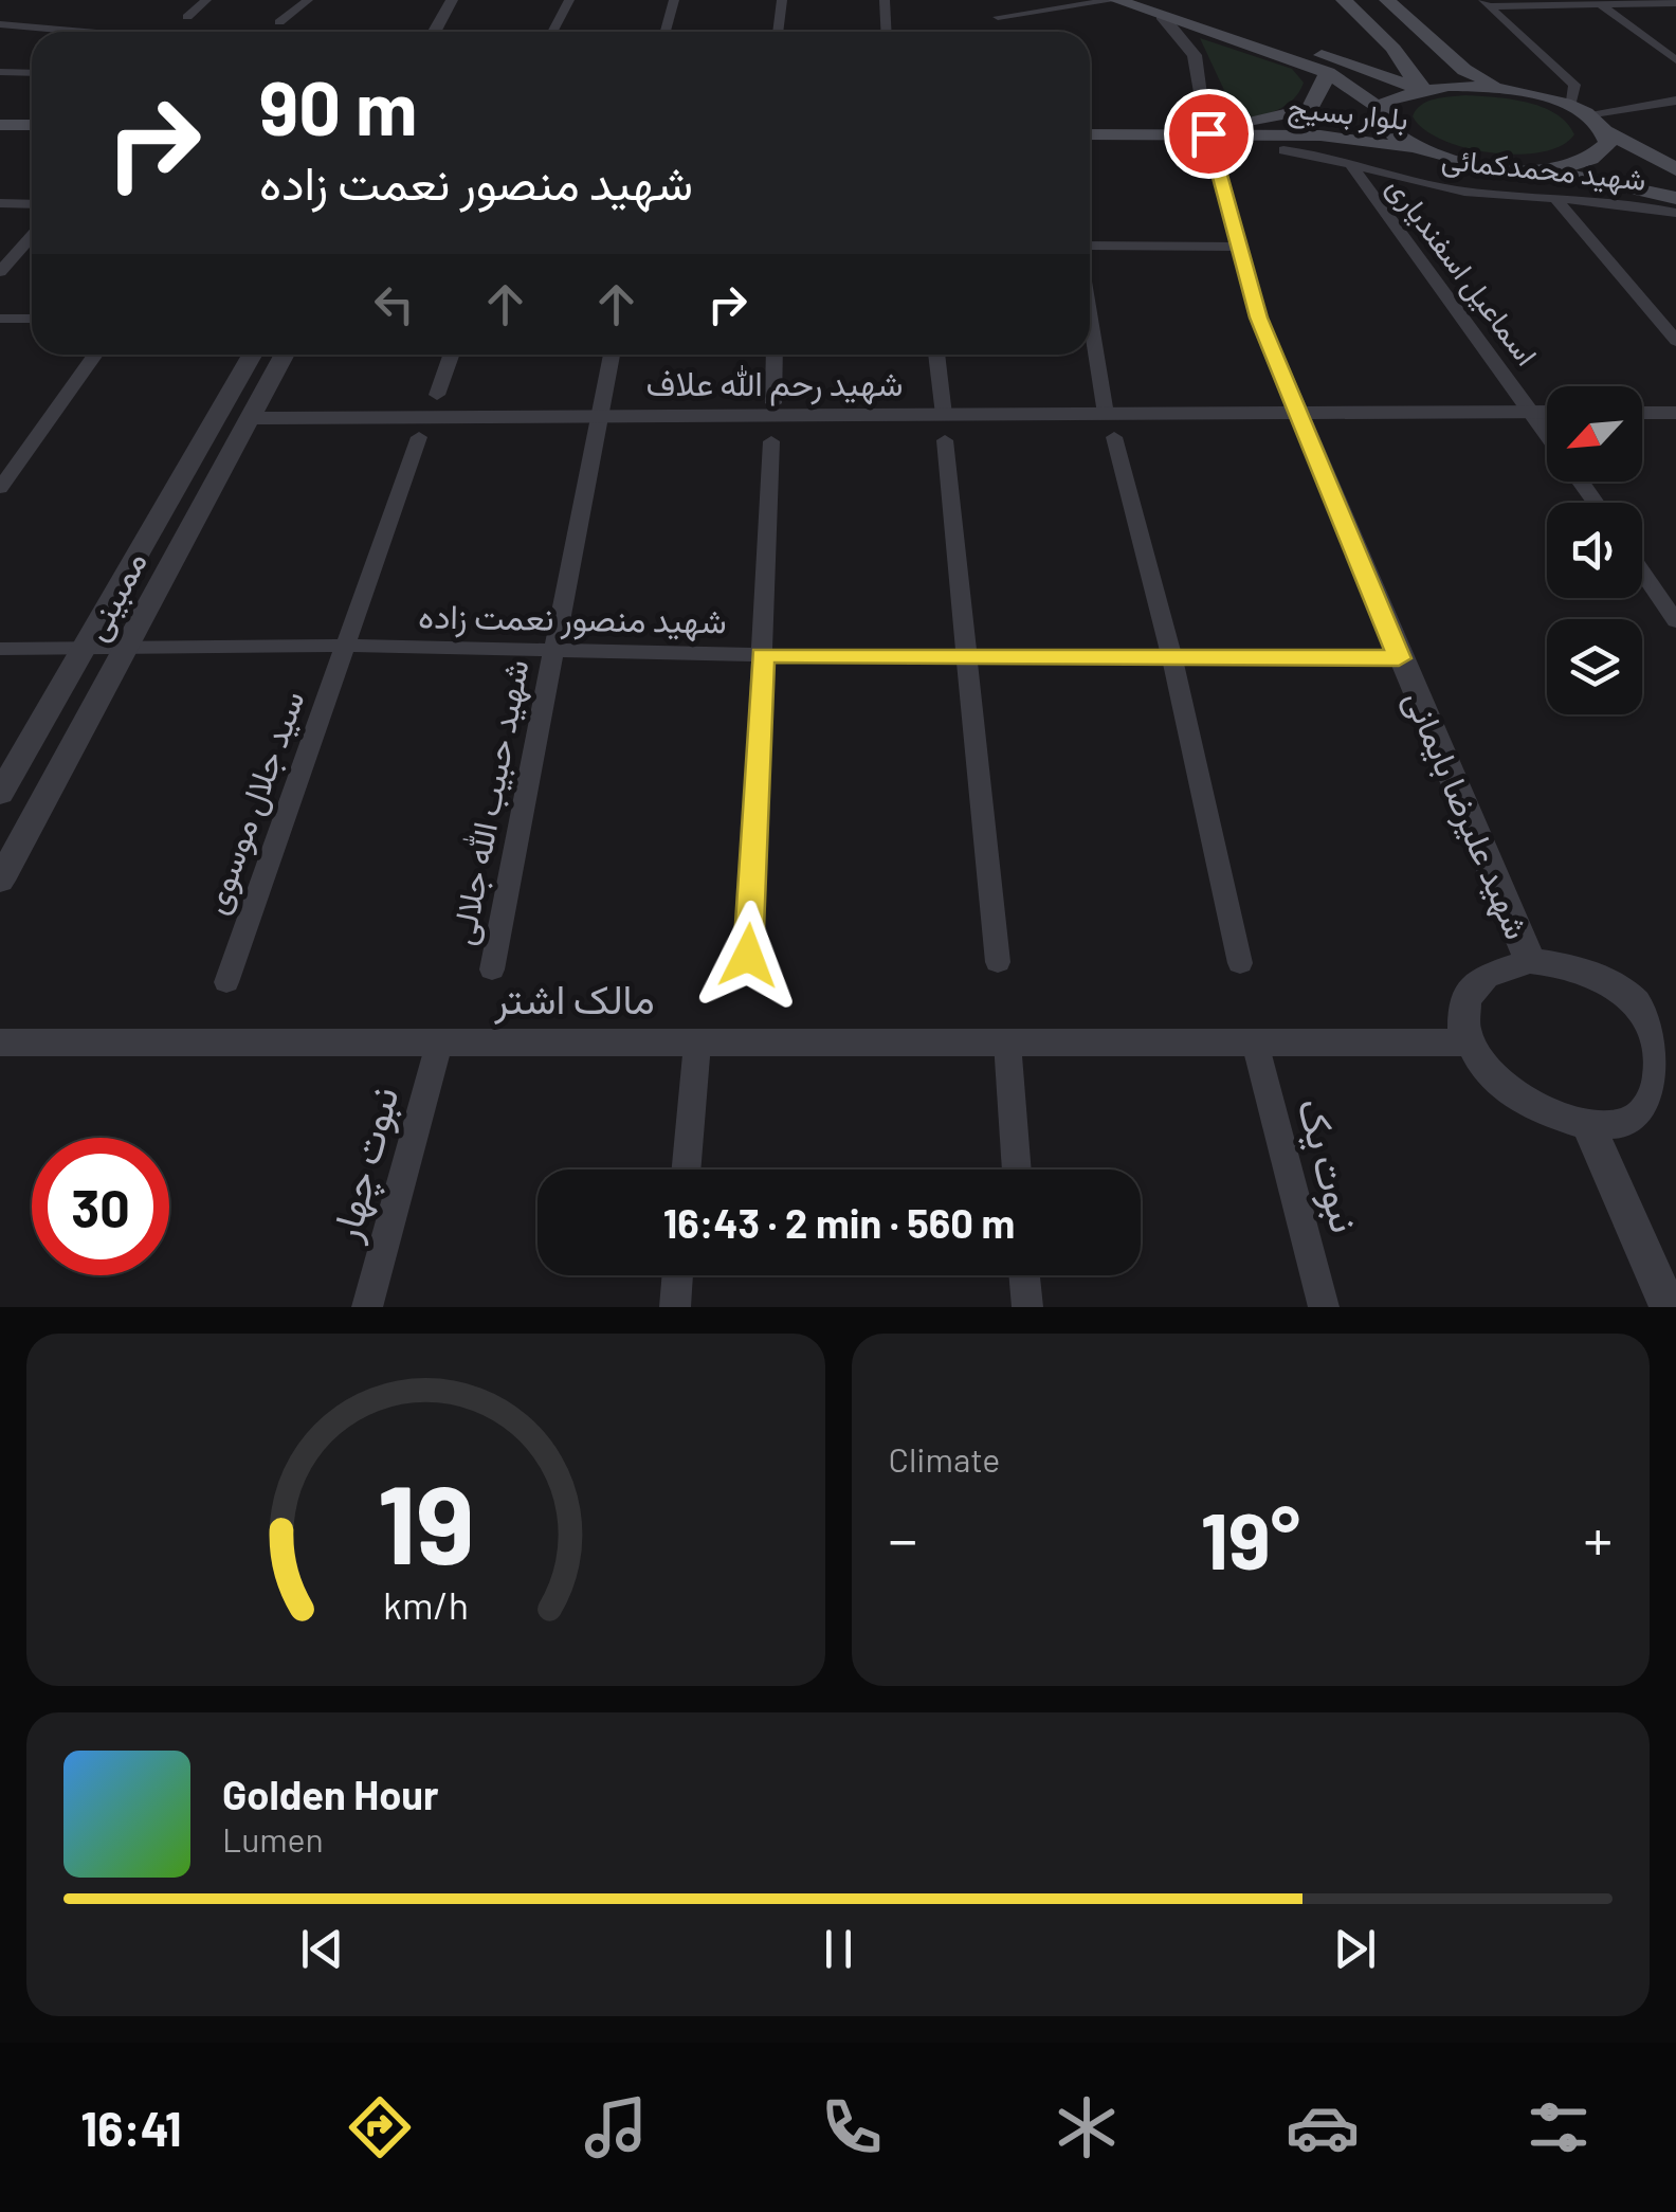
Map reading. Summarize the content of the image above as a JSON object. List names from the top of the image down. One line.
{"streets":{"main road":["بلوار بسیج"],"street":["شهید محمدکمائی","اسماعیل اسفندیاری","شهید رحم الله علاف","ممبینی","شهید منصور نعمت زاده","سید جلال موسوی","شهید حبیب الله جلالی","شهید علیرضا بایمانی","مالک اشتر","نبوت چهار","نبوت یک"]},"crossings":[["بلوار بسیج","شهید علیرضا بایمانی"],["شهید محمدکمائی","اسماعیل اسفندیاری"],["اسماعیل اسفندیاری","شهید رحم الله علاف"],["شهید رحم الله علاف","ممبینی"],["شهید رحم الله علاف","شهید حبیب الله جلالی"],["شهید رحم الله علاف","شهید علیرضا بایمانی"],["ممبینی","شهید منصور نعمت زاده"],["شهید منصور نعمت زاده","سید جلال موسوی"],["شهید منصور نعمت زاده","شهید حبیب الله جلالی"],["شهید منصور نعمت زاده","شهید علیرضا بایمانی"],["شهید علیرضا بایمانی","مالک اشتر"],["مالک اشتر","نبوت چهار"],["مالک اشتر","نبوت یک"]],"north":"bottom left","page":{"turn":["90 m","شهید منصور نعمت زاده"],"limit":"30","trip":"16:43 · 2 min · 560 m","tile":"Climate","heat":["−","19°","+"],"song":["Golden Hour","Lumen"],"tabs":"16:41","gauge":["19","km/h"]}}
